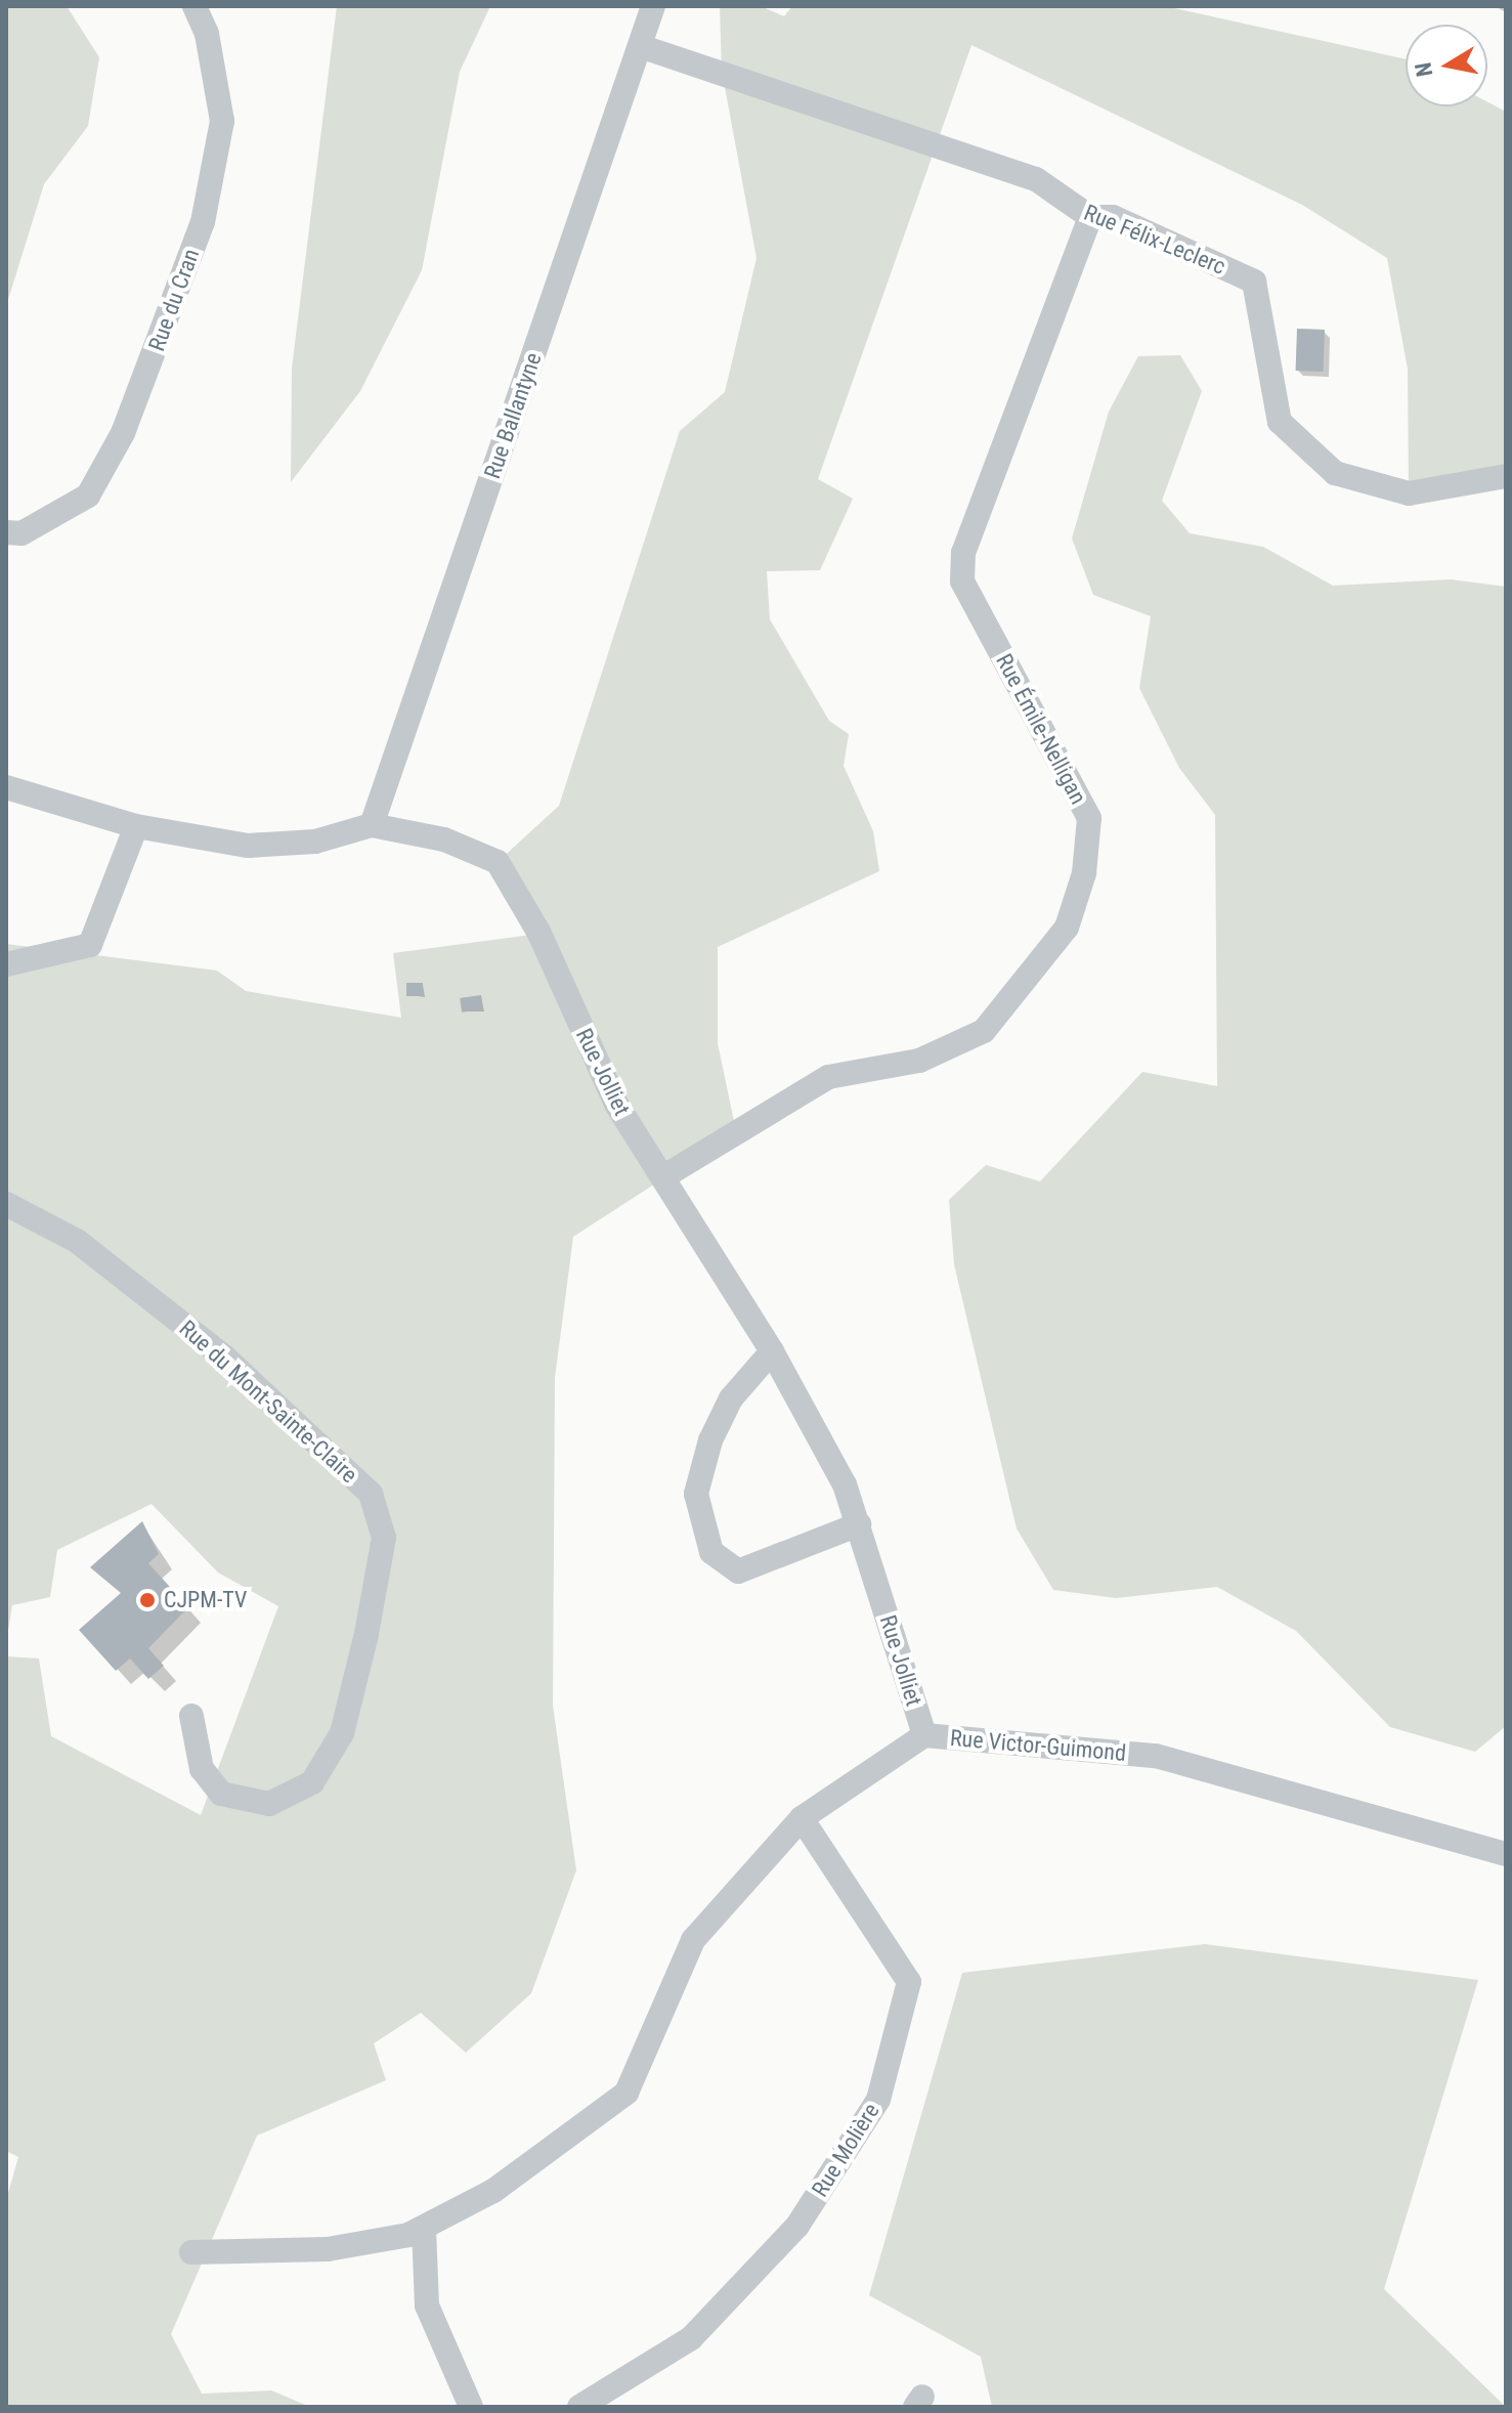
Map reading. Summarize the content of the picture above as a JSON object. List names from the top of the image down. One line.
{"streets":{"street":["Rue Félix-Leclerc","Rue du Cran","Rue Ballantyne","Rue Émile-Nelligan","Rue Jolliet","Rue du Mont-Sainte-Claire","Rue Victor-Guimond","Rue Molière"]},"crossings":[["Rue Félix-Leclerc","Rue Ballantyne"],["Rue Félix-Leclerc","Rue Émile-Nelligan"],["Rue Ballantyne","Rue Jolliet"],["Rue Émile-Nelligan","Rue Jolliet"],["Rue Jolliet","Rue Victor-Guimond"],["Rue Victor-Guimond","Rue Molière"]],"places":["CJPM-TV"],"north":"left"}
